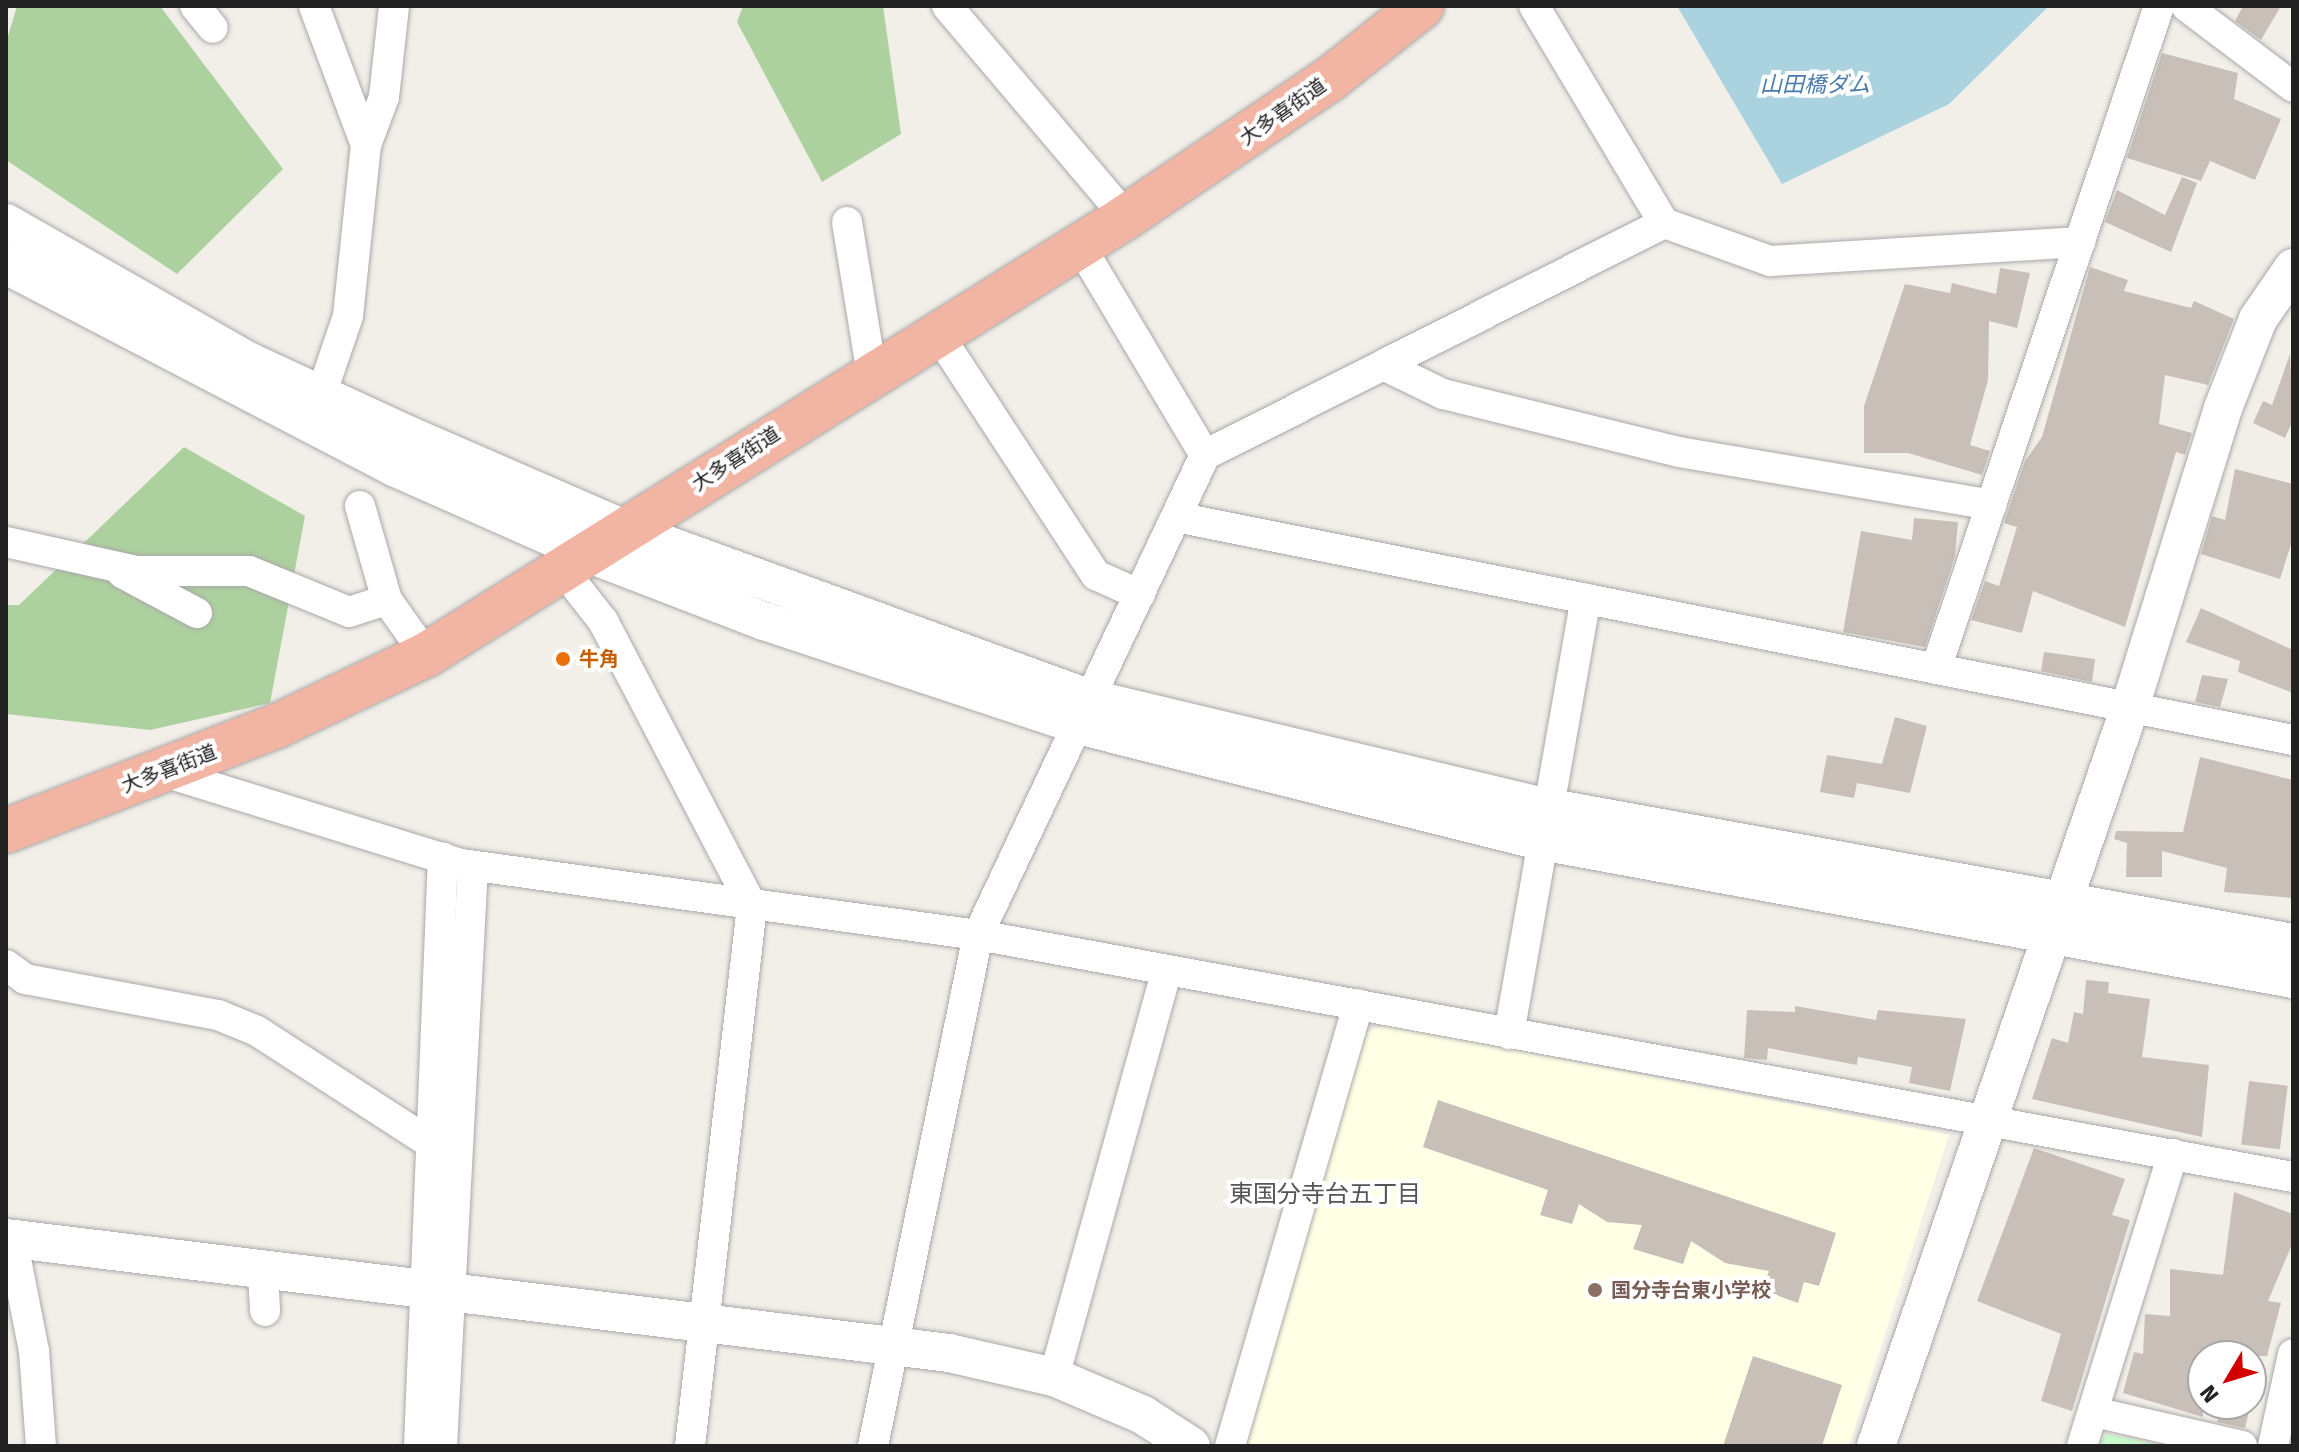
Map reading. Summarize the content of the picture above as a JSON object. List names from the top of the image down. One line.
{"streets":{"highway":["大多喜街道"]},"districts":["東国分寺台五丁目"],"water":["山田橋ダム"],"places":["牛角","国分寺台東小学校"],"north":"bottom left"}
